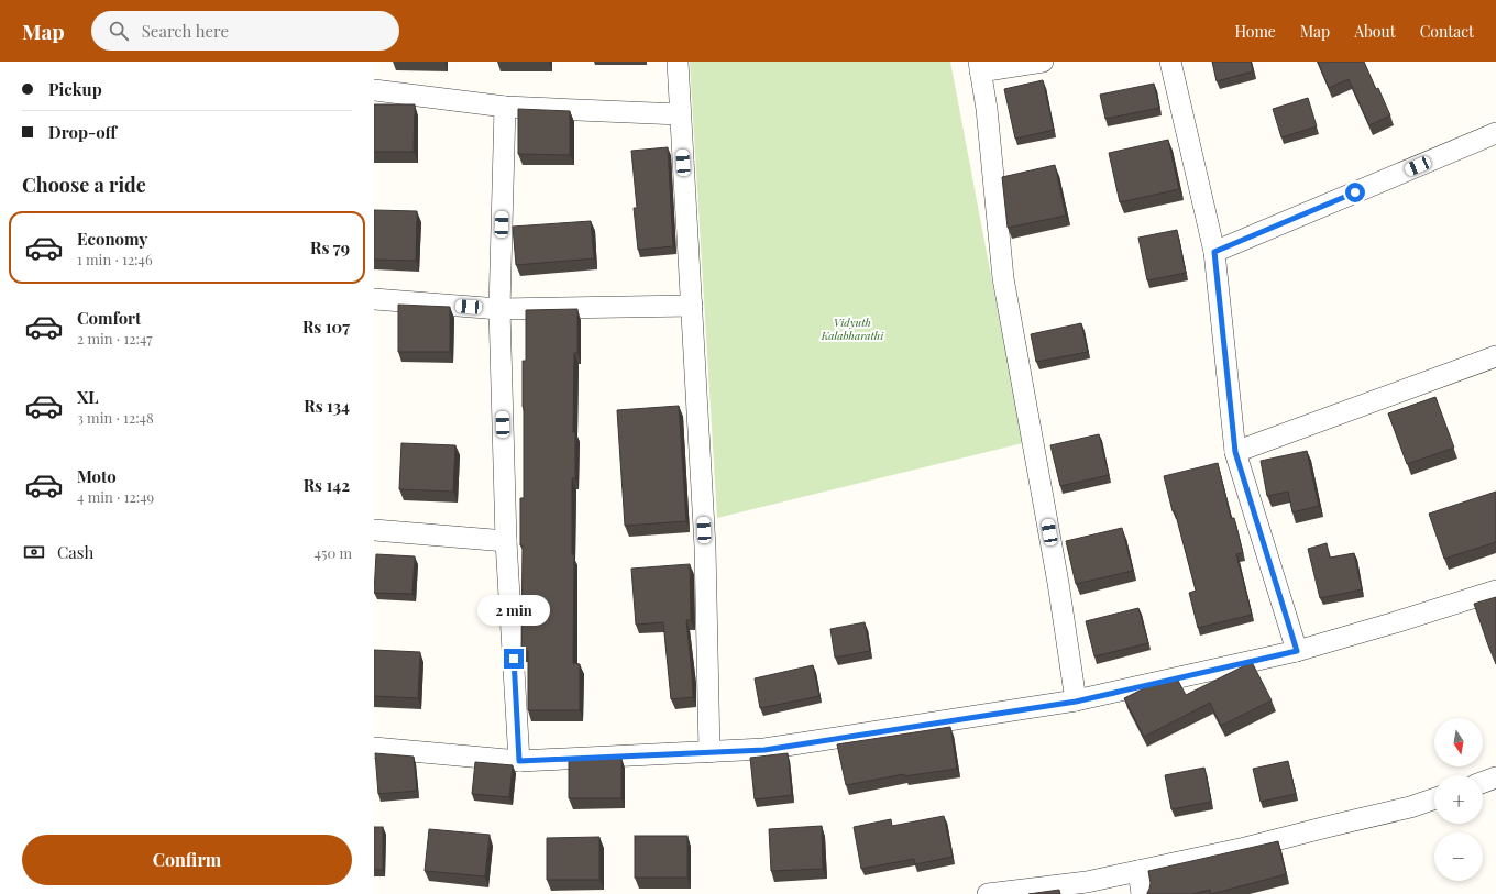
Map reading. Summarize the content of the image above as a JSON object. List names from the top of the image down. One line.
{"parks":["Vidyuth Kalabharathi"],"north":"bottom","page":{"header":"Map","search":"Search here","nav":["Home","Map","About","Contact"],"banner":["Pickup","Drop-off"],"heading":"Choose a ride","list":[{"name":"Economy","note":"1 min · 12:46","value":"Rs 79"},{"name":"Comfort","note":"2 min · 12:47","value":"Rs 107"},{"name":"XL","note":"3 min · 12:48","value":"Rs 134"},{"name":"Moto","note":"4 min · 12:49","value":"Rs 142"}],"pay":["Cash","450 m"],"bubble":"2 min","map_buttons":["+","−"],"buttons":"Confirm"}}
